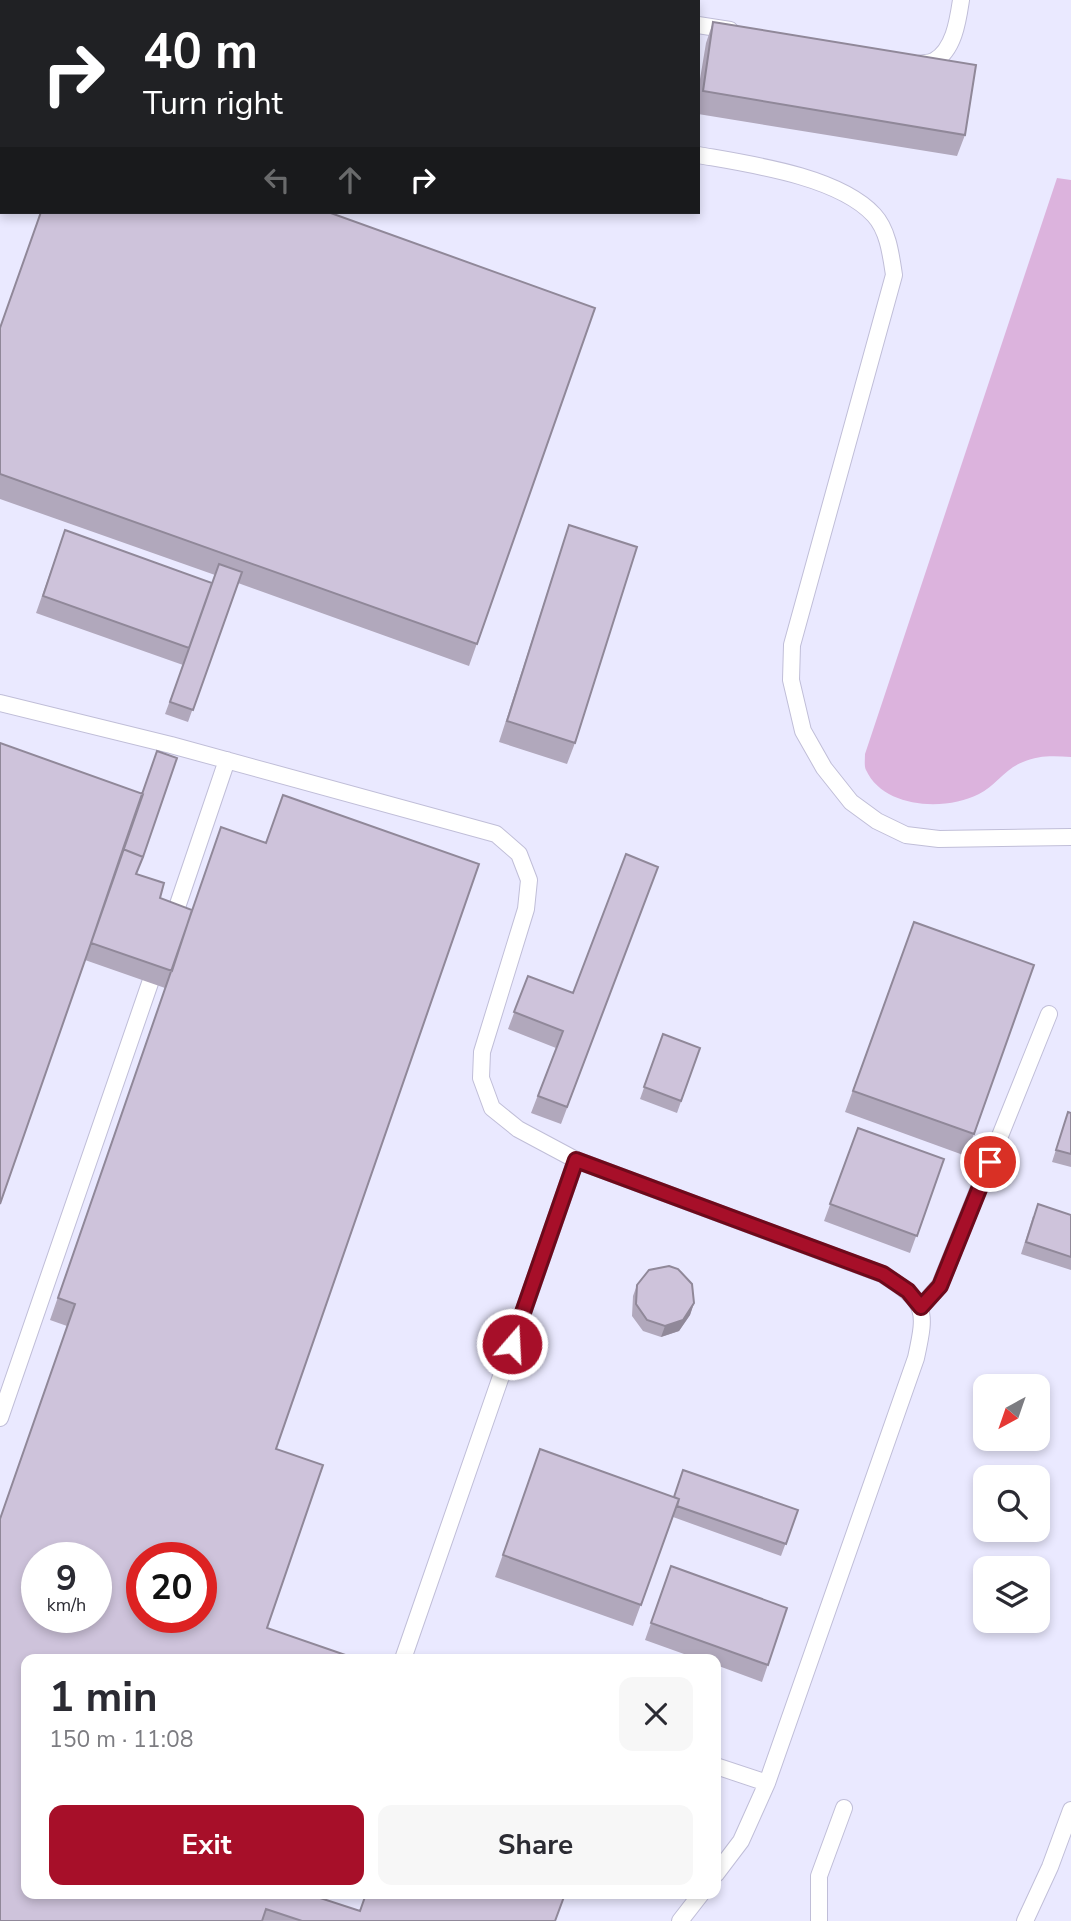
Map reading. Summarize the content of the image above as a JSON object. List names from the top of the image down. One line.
{"north":"bottom left","page":{"turn":["40 m","Turn right"],"speed":"9 km/h","limit":"20","heading":["1 min","150 m · 11:08"],"buttons":["Exit","Share"]}}
